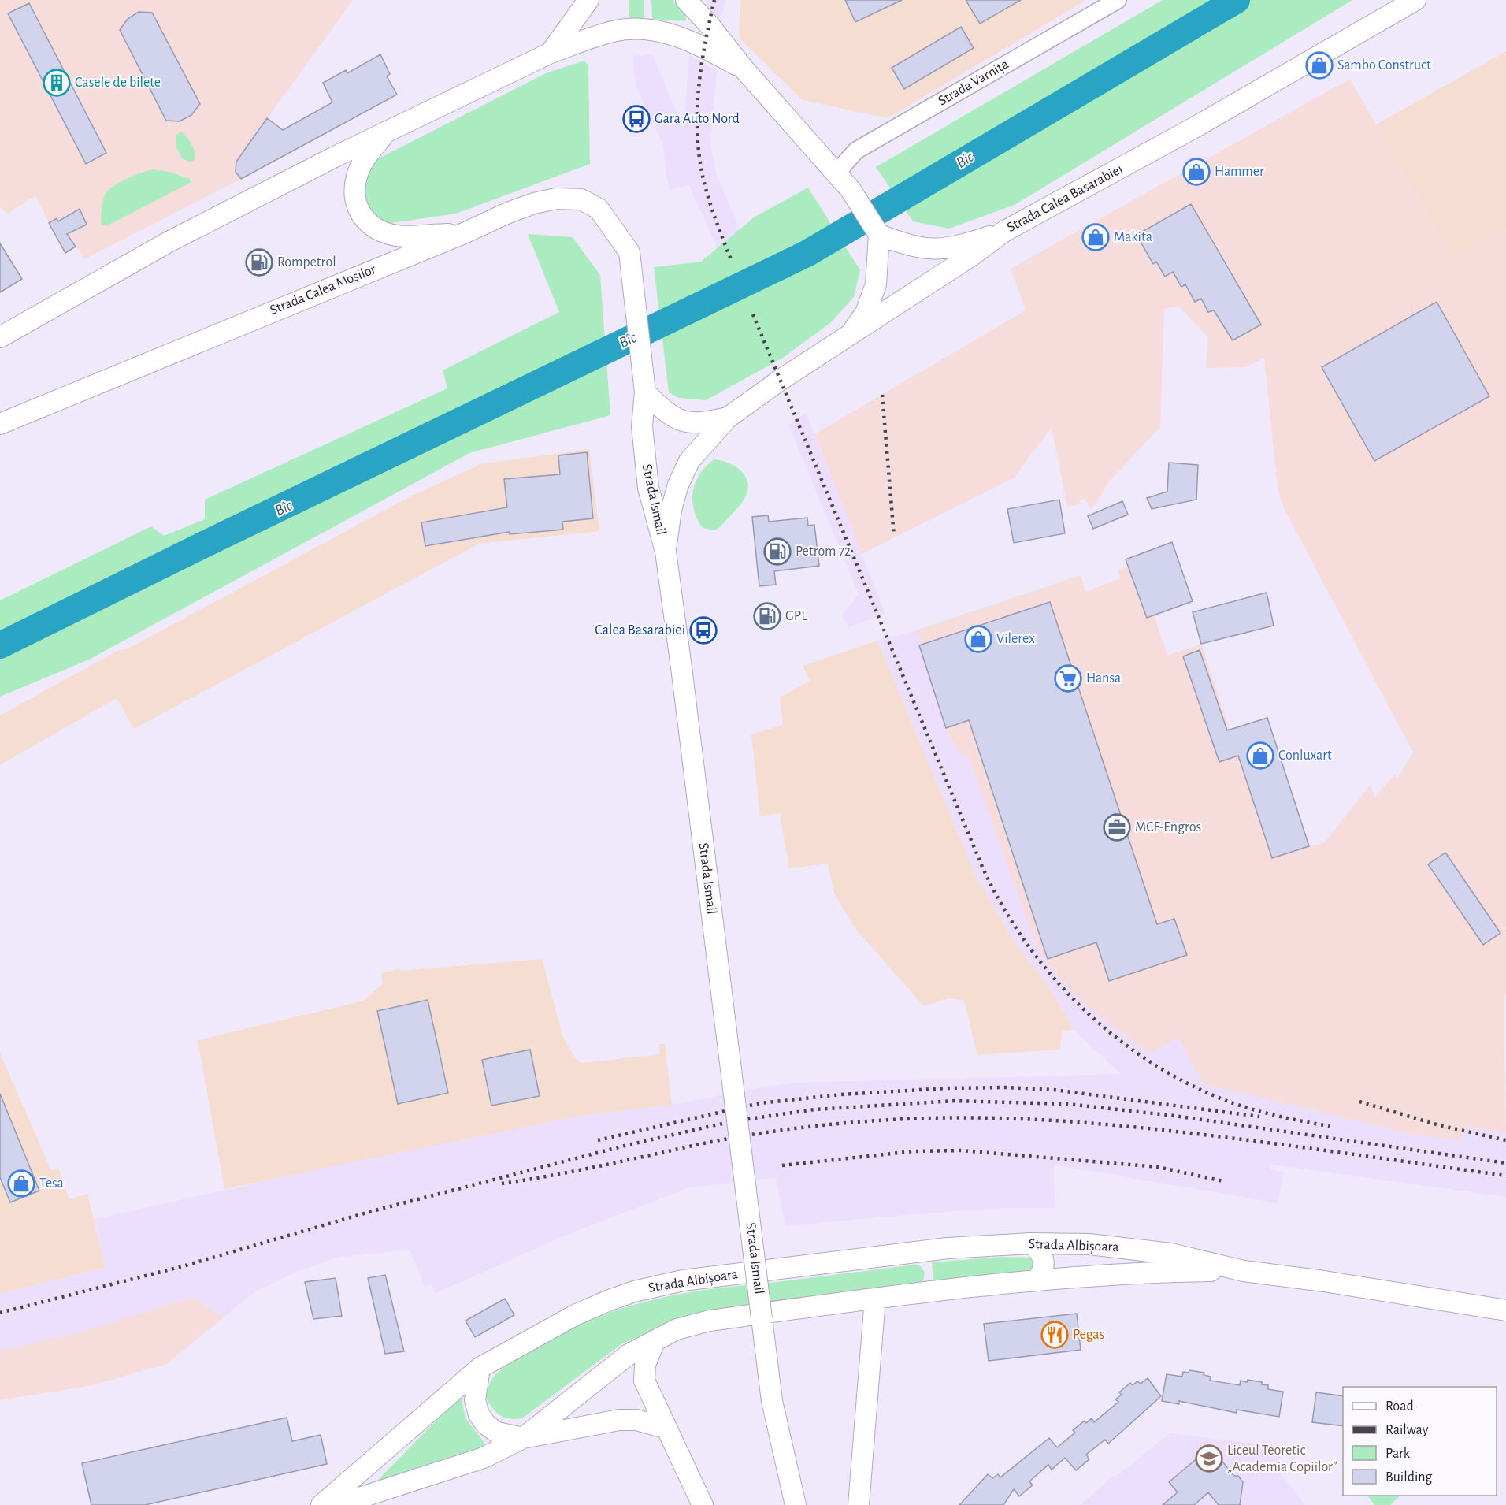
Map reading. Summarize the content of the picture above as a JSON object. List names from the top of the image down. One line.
{"streets":{"main road":["Strada Calea Basarabiei","Strada Calea Moșilor","Strada Ismail","Strada Albișoara"],"street":["Strada Varnița"]},"crossings":[["Strada Calea Basarabiei","Strada Ismail"],["Strada Calea Moșilor","Strada Ismail"]],"water":["Bîc"],"places":{"shop":["Sambo Construct","Hammer","Makita","Vilerex","Conluxart","Tesa"],"building":["Casele de bilete"],"bus stop":["Gara Auto Nord","Calea Basarabiei"],"fuel station":["Rompetrol","Petrom 72","GPL"],"supermarket":["Hansa"],"office":["MCF-Engros"],"restaurant":["Pegas"],"school or university":["Liceul Teoretic „Academia Copiilor”"]},"legend":["Road","Railway","Park","Building"]}
